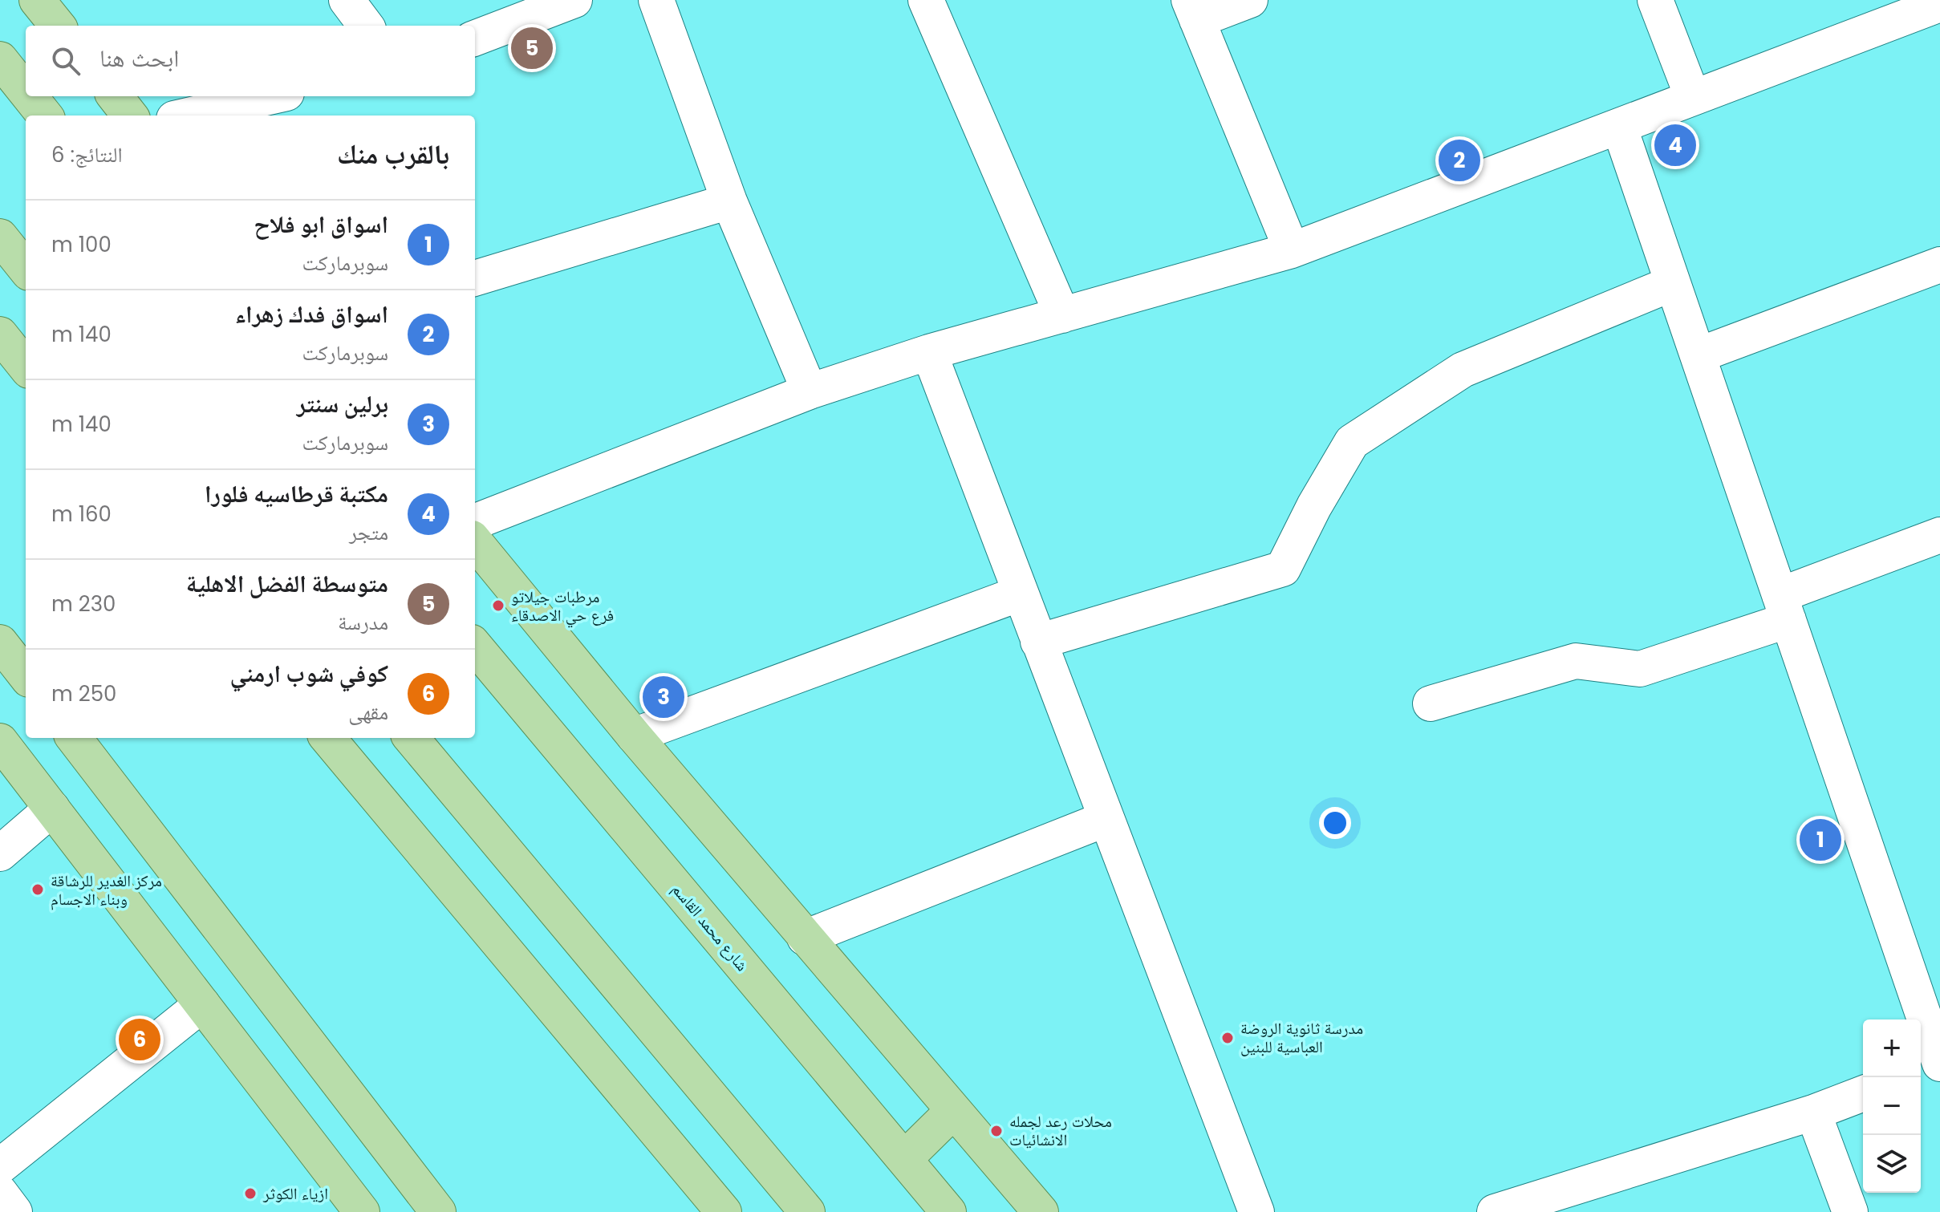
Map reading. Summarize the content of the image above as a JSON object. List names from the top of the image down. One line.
{"streets":{"main road":["شارع محمد القاسم"]},"places":["مرطبات جيلاتو فرع حي الاصدقاء","مركز الغدير للرشاقة وبناء الاجسام","مدرسة ثانوية الروضة العباسية للبنين","محلات رعد لجمله الانشائيات","ازياء الكوثر"],"page":{"pins":["5","4","2","3","1","6"],"search":"ابحث هنا","heading":["بالقرب منك","النتائج: 6"],"list":[{"mark":"1","name":"اسواق ابو فلاح","note":"سوبرماركت","value":"100 m"},{"mark":"2","name":"اسواق فدك زهراء","note":"سوبرماركت","value":"140 m"},{"mark":"3","name":"برلين سنتر","note":"سوبرماركت","value":"140 m"},{"mark":"4","name":"مكتبة قرطاسيه فلورا","note":"متجر","value":"160 m"},{"mark":"5","name":"متوسطة الفضل الاهلية","note":"مدرسة","value":"230 m"},{"mark":"6","name":"كوفي شوب ارمني","note":"مقهى","value":"250 m"}],"map_buttons":["+","−"]}}
